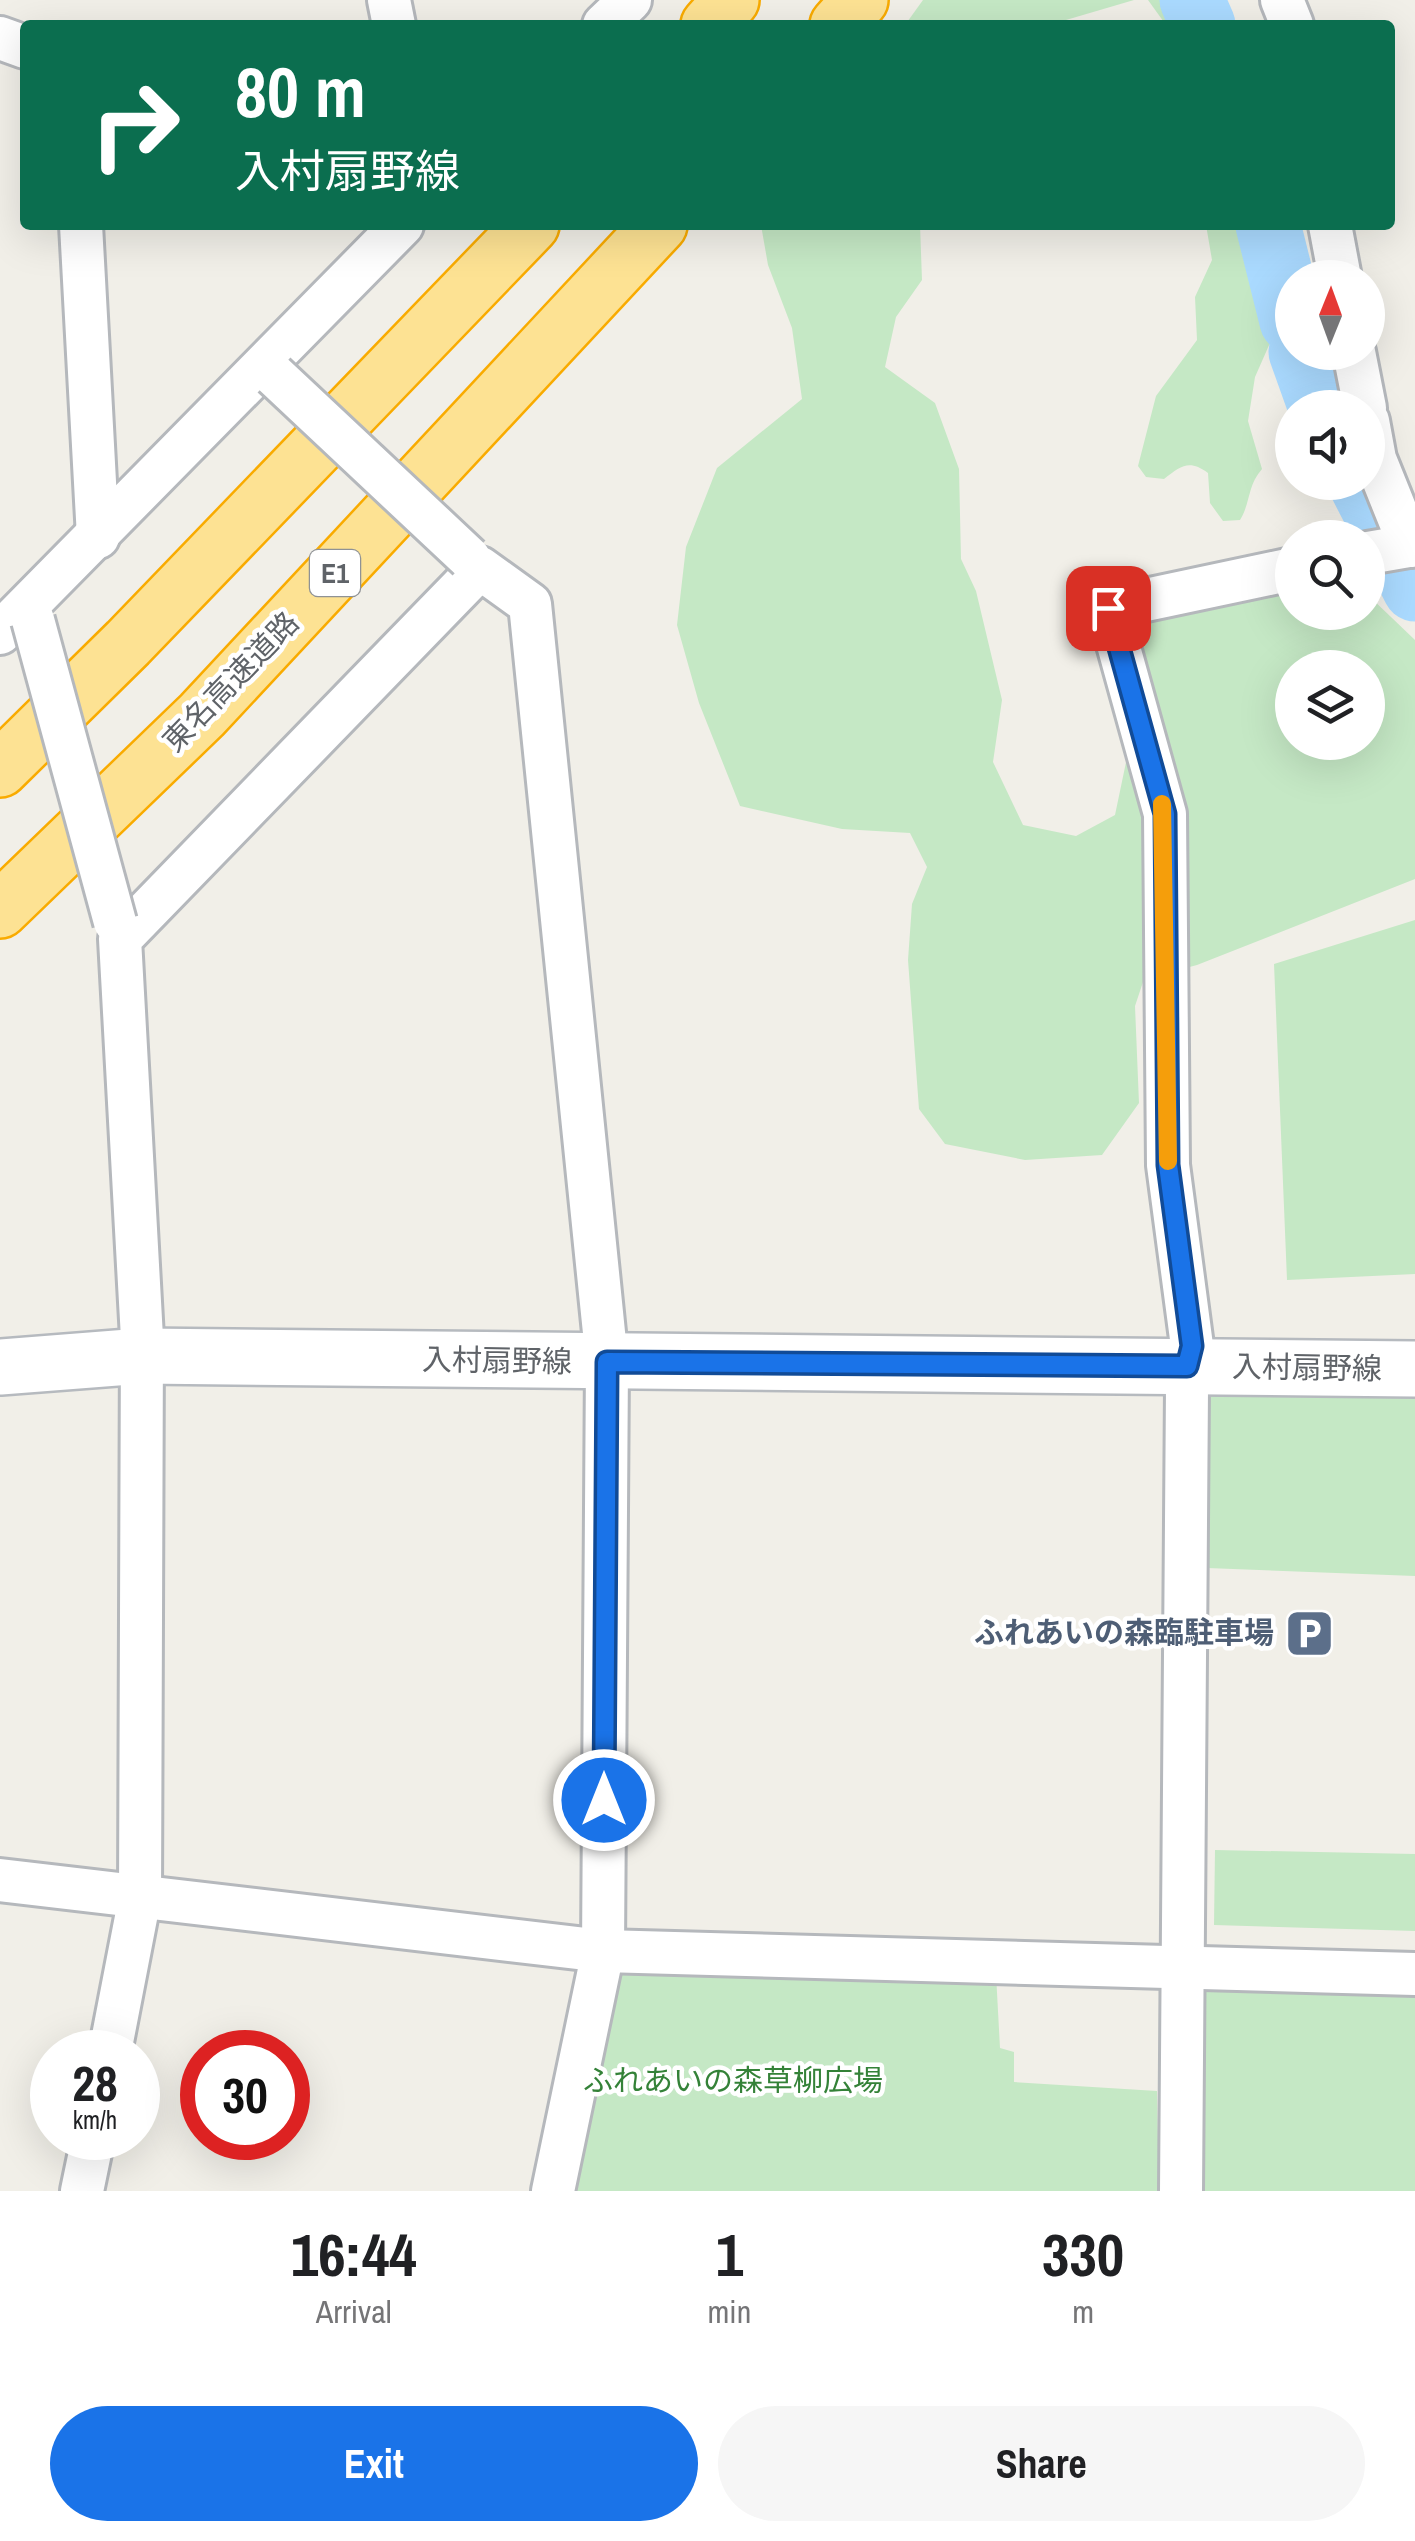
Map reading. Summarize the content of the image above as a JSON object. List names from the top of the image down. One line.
{"streets":{"highway":["E1","東名高速道路"],"street":["入村扇野線"]},"parks":["ふれあいの森草柳広場"],"places":{"parking":["ふれあいの森臨駐車場"]},"north":"top","page":{"turn":["80 m","入村扇野線"],"speed":"28 km/h","limit":"30","eta":["16:44","Arrival","1","min","330","m"],"buttons":["Exit","Share"]}}
